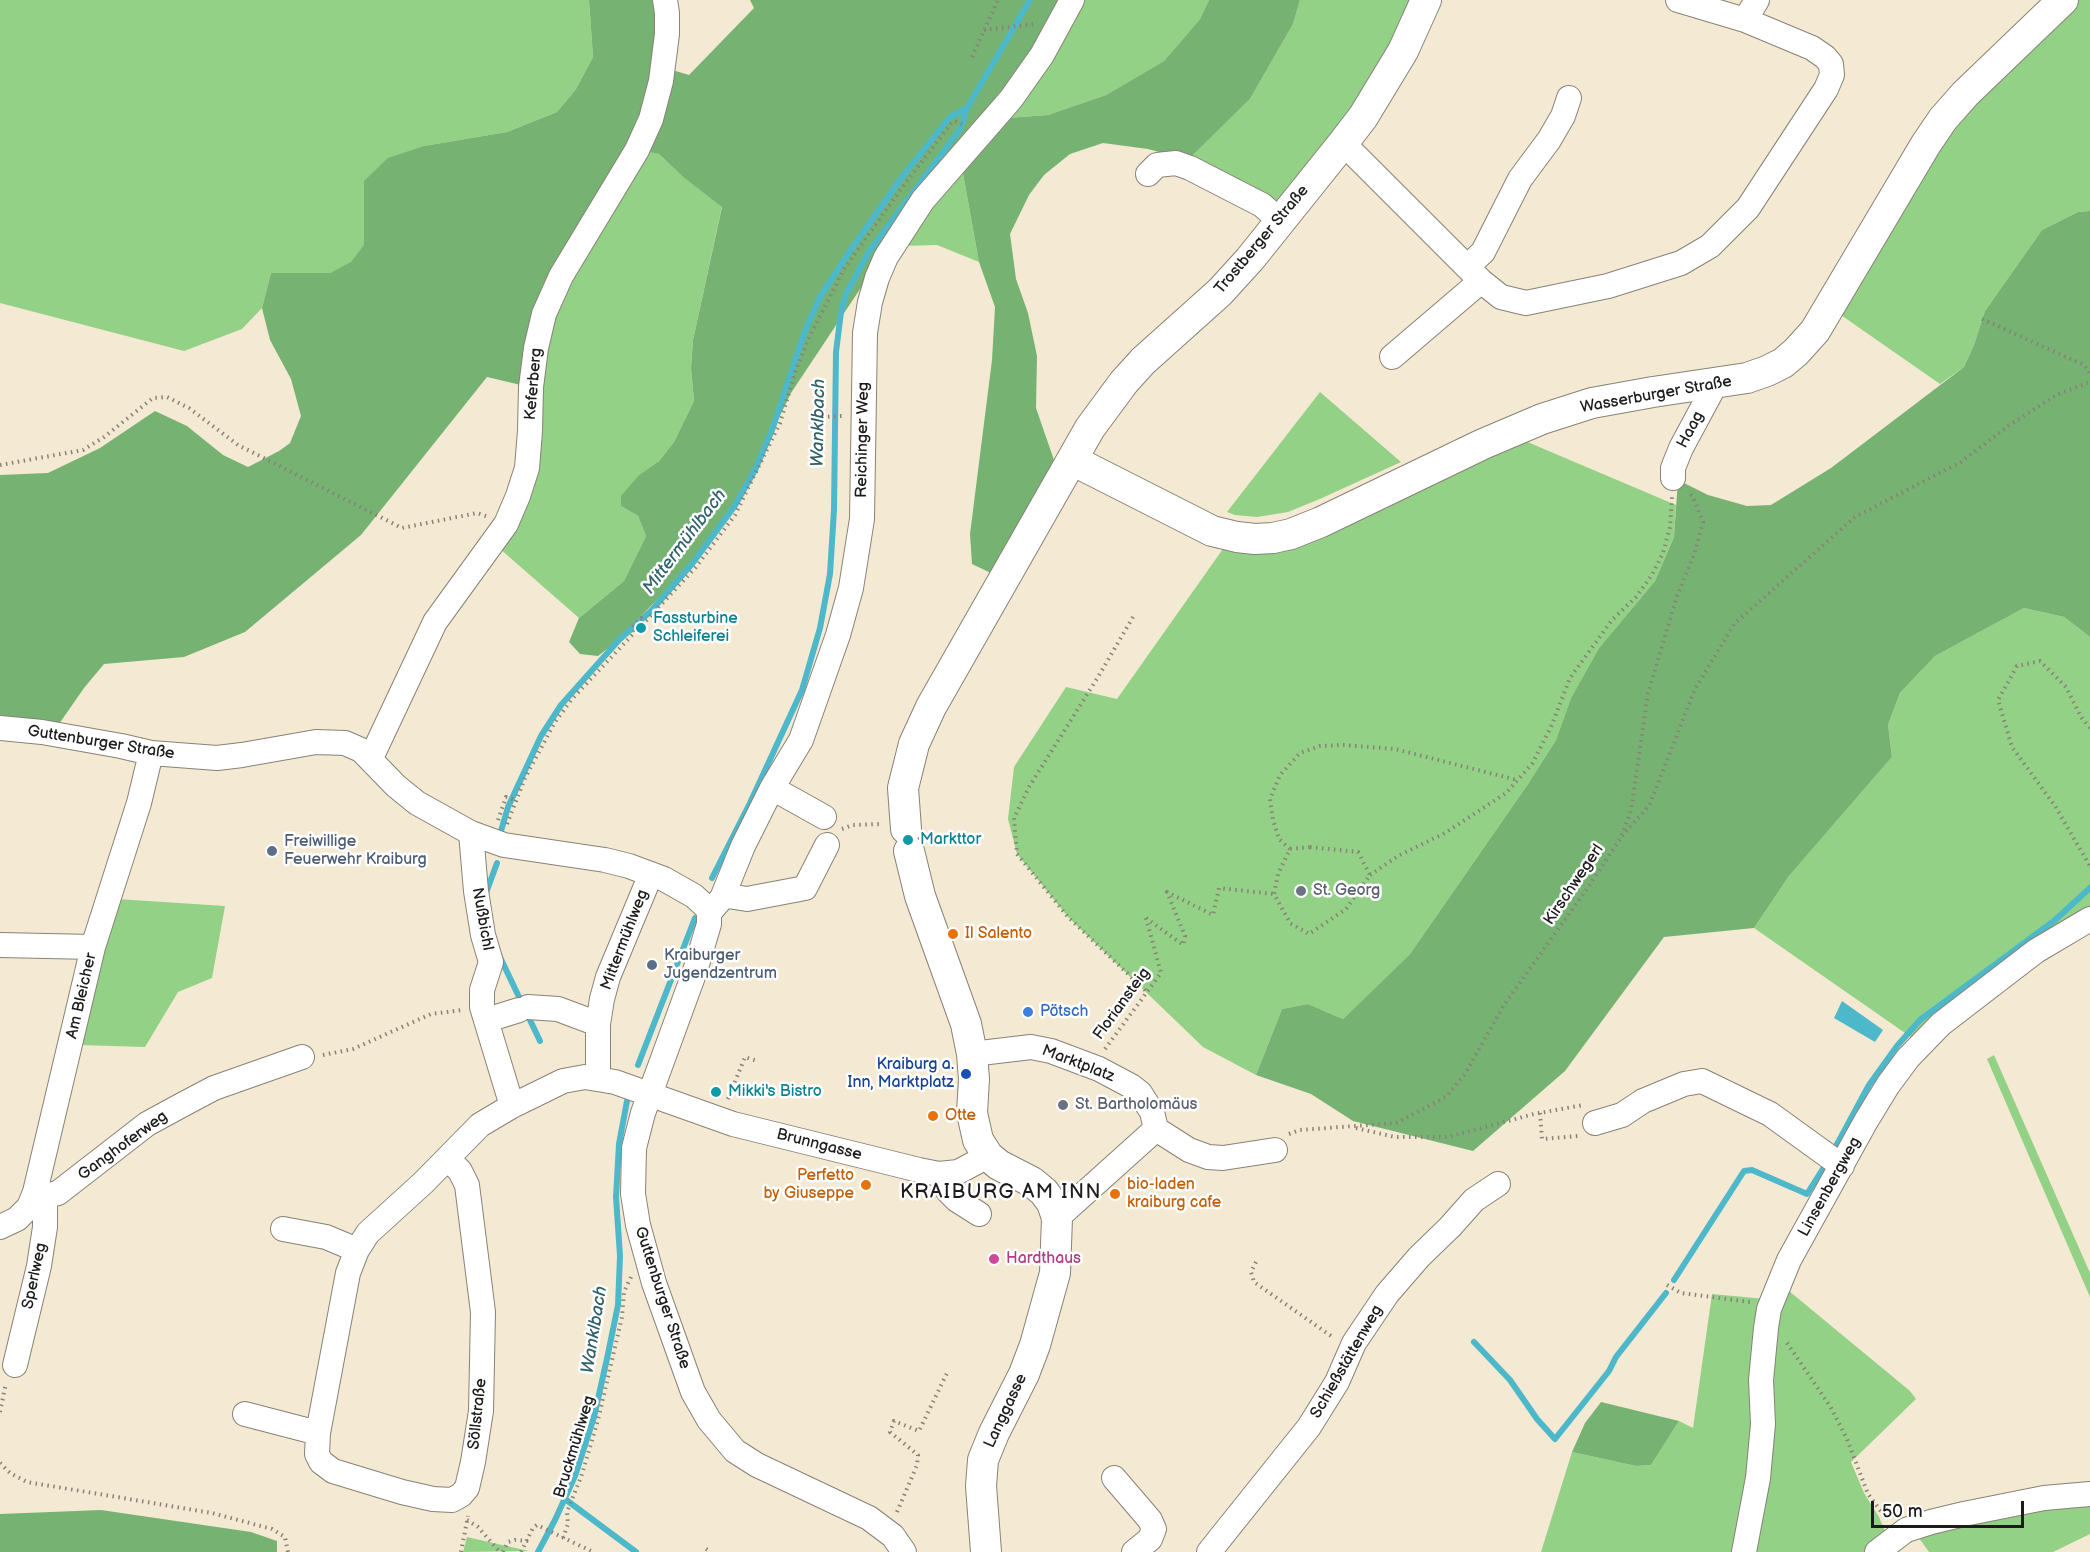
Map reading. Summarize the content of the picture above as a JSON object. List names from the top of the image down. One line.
{"streets":{"main road":["Trostberger Straße","Wasserburger Straße","Langgasse"],"street":["Keferberg","Haag","Reichinger Weg","Guttenburger Straße","Nußbichl","Mittermühlweg","Am Bleicher","Marktplatz","Brunngasse","Ganghoferweg","Linsenbergweg","Sperlweg","Schießstättenweg","Söllstraße"],"path":["Kirschwegerl","Floriansteig","Bruckmühlweg"]},"crossings":[["Trostberger Straße","Wasserburger Straße"],["Trostberger Straße","Marktplatz"],["Keferberg","Guttenburger Straße"],["Wasserburger Straße","Haag"],["Haag","Kirschwegerl"],["Reichinger Weg","Guttenburger Straße"],["Guttenburger Straße","Nußbichl"],["Guttenburger Straße","Mittermühlweg"],["Guttenburger Straße","Am Bleicher"],["Guttenburger Straße","Brunngasse"],["Guttenburger Straße","Bruckmühlweg"],["Am Bleicher","Ganghoferweg"],["Am Bleicher","Sperlweg"],["Floriansteig","Marktplatz"],["Ganghoferweg","Sperlweg"]],"districts":["KRAIBURG AM INN"],"water":["Wanklbach","Mittermühlbach"],"places":["Fassturbine Schleiferei","Markttor","Freiwillige Feuerwehr Kraiburg","St. Georg","Il Salento","Kraiburger Jugendzentrum","Pötsch","Kraiburg a. Inn, Marktplatz","Mikki's Bistro","St. Bartholomäus","Otte","Perfetto by Giuseppe","bio-laden kraiburg cafe","Hardthaus"],"scale_bar":"50 m"}
